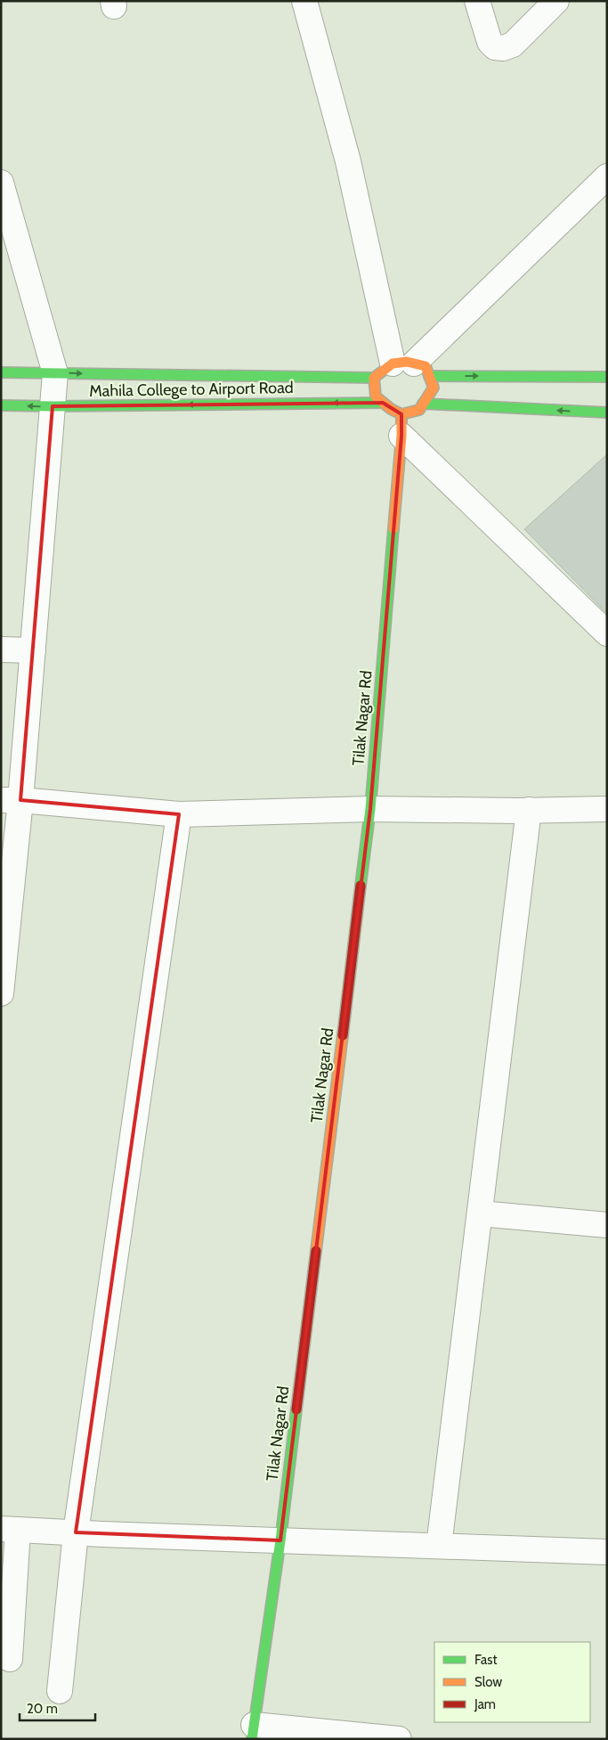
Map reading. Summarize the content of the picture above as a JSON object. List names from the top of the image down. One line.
{"streets":{"street":["Mahila College to Airport Road","Tilak Nagar Rd"]},"legend":["Fast","Slow","Jam"],"scale_bar":"20 m"}
